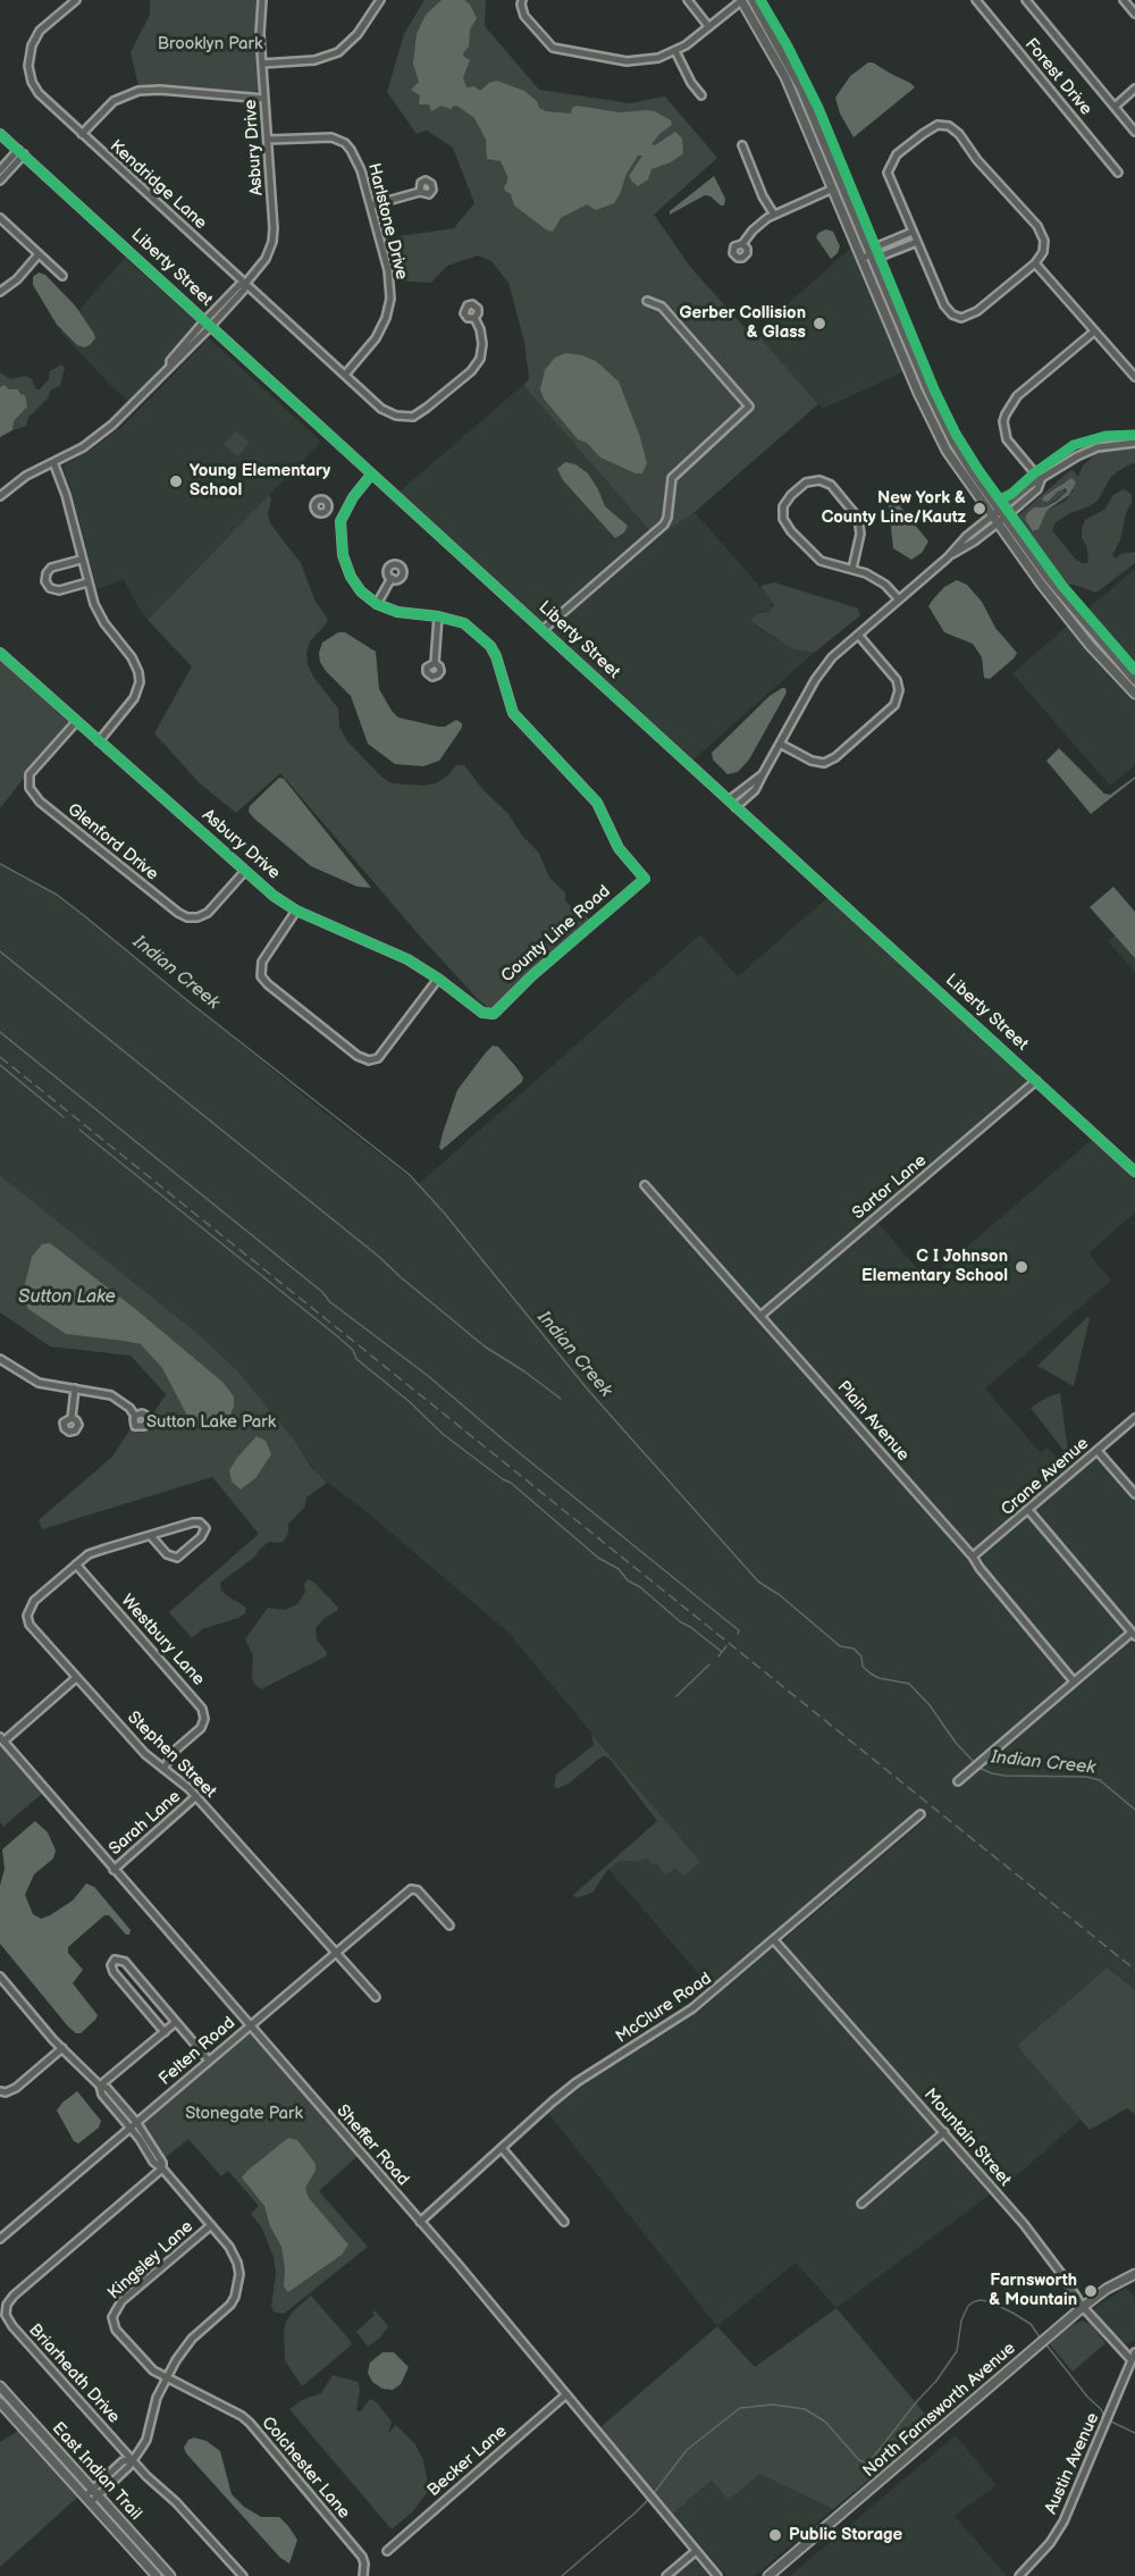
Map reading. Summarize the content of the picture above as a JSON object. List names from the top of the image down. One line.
{"streets":{"main road":["North Farnsworth Avenue","East Indian Trail"],"street":["Forest Drive","Asbury Drive","Kendridge Lane","Harlstone Drive","Liberty Street","Glenford Drive","County Line Road","Sartor Lane","Plain Avenue","Crane Avenue","Westbury Lane","Stephen Street","Sarah Lane","McClure Road","Felten Road","Mountain Street","Sheffer Road","Kingsley Lane","Briarheath Drive","Becker Lane","Austin Avenue","Colchester Lane"]},"crossings":[["Asbury Drive","Kendridge Lane"],["Asbury Drive","Harlstone Drive"],["Asbury Drive","Liberty Street"],["Asbury Drive","Glenford Drive"],["Asbury Drive","County Line Road"],["Kendridge Lane","Harlstone Drive"],["Liberty Street","Sartor Lane"],["Sartor Lane","Plain Avenue"],["Plain Avenue","Crane Avenue"],["Westbury Lane","Stephen Street"],["Stephen Street","Sarah Lane"],["Stephen Street","Felten Road"],["Sarah Lane","Sheffer Road"],["McClure Road","Mountain Street"],["McClure Road","Sheffer Road"],["Felten Road","Sheffer Road"],["Mountain Street","North Farnsworth Avenue"],["Mountain Street","Austin Avenue"],["Sheffer Road","Becker Lane"],["Kingsley Lane","Colchester Lane"]],"water":["Indian Creek","Sutton Lake"],"parks":["Brooklyn Park","Sutton Lake Park","Stonegate Park"],"places":["Gerber Collision & Glass","Young Elementary School","New York & County Line/Kautz","C I Johnson Elementary School","Farnsworth & Mountain","Public Storage"]}
